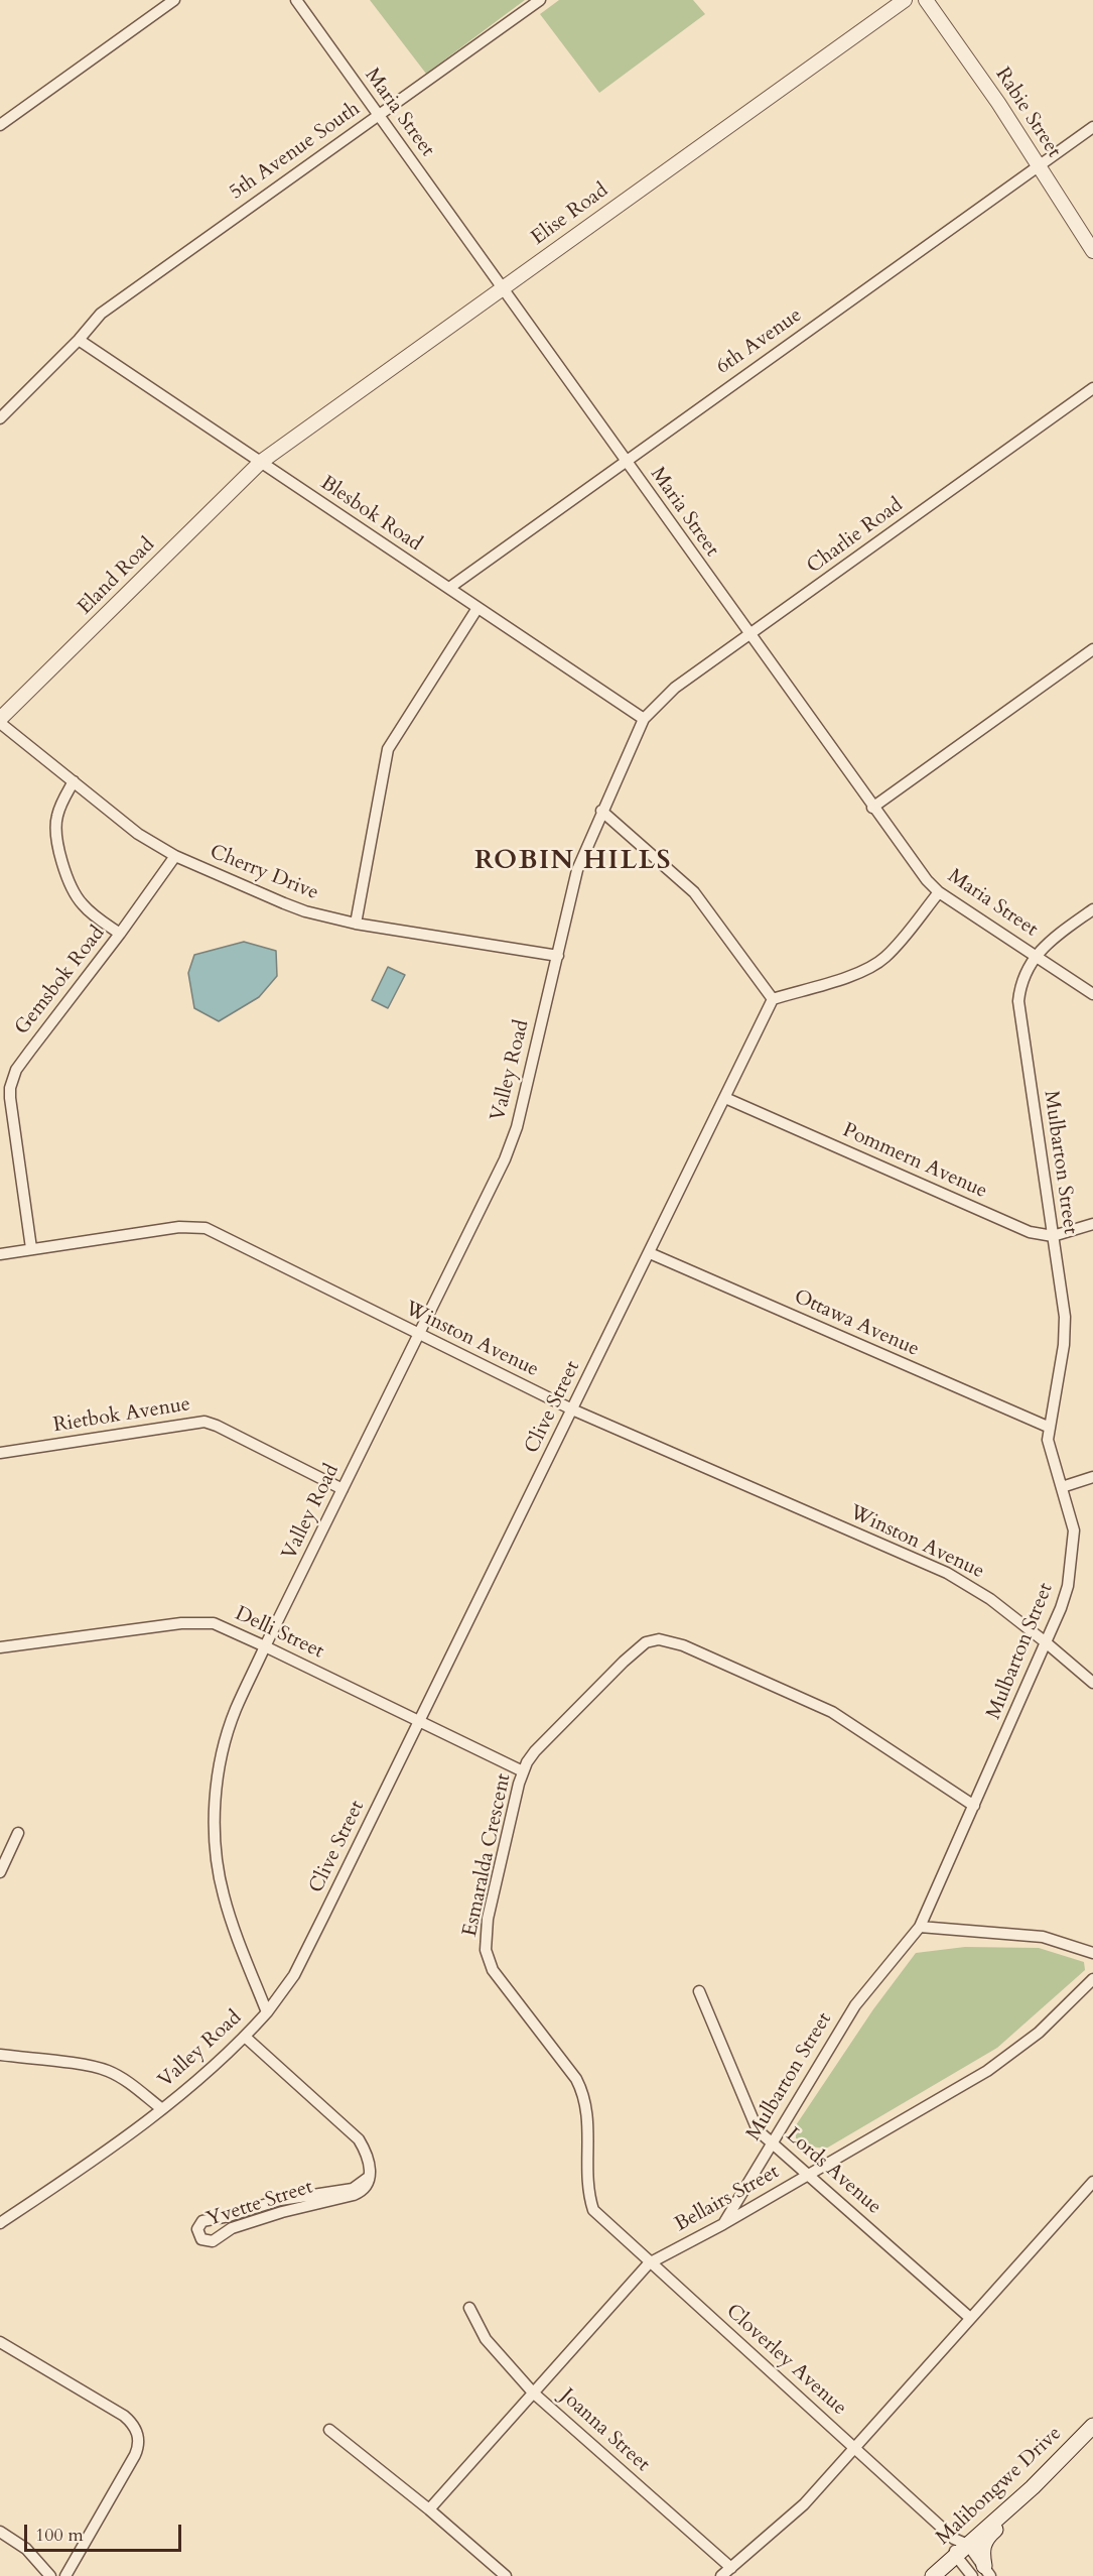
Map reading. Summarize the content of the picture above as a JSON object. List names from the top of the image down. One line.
{"streets":{"main road":["Malibongwe Drive"],"street":["Maria Street","Rabie Street","5th Avenue South","Elise Road","6th Avenue","Blesbok Road","Charlie Road","Eland Road","Cherry Drive","Gemsbok Road","Valley Road","Pommern Avenue","Mulbarton Street","Ottawa Avenue","Winston Avenue","Clive Street","Rietbok Avenue","Delli Street","Esmaralda Crescent","Lords Avenue","Bellairs Street","Yvette Street","Cloverley Avenue","Joanna Street"]},"crossings":[["Maria Street","5th Avenue South"],["Maria Street","Elise Road"],["Maria Street","6th Avenue"],["Maria Street","Charlie Road"],["Maria Street","Mulbarton Street"],["Rabie Street","6th Avenue"],["5th Avenue South","Blesbok Road"],["Elise Road","Blesbok Road"],["Elise Road","Eland Road"],["6th Avenue","Blesbok Road"],["Blesbok Road","Charlie Road"],["Blesbok Road","Eland Road"],["Blesbok Road","Valley Road"],["Charlie Road","Valley Road"],["Eland Road","Cherry Drive"],["Cherry Drive","Gemsbok Road"],["Cherry Drive","Valley Road"],["Gemsbok Road","Winston Avenue"],["Valley Road","Winston Avenue"],["Valley Road","Clive Street"],["Valley Road","Rietbok Avenue"],["Valley Road","Delli Street"],["Pommern Avenue","Mulbarton Street"],["Pommern Avenue","Clive Street"],["Mulbarton Street","Ottawa Avenue"],["Mulbarton Street","Winston Avenue"],["Mulbarton Street","Esmaralda Crescent"],["Mulbarton Street","Lords Avenue"],["Mulbarton Street","Bellairs Street"],["Ottawa Avenue","Clive Street"],["Winston Avenue","Clive Street"],["Clive Street","Delli Street"],["Delli Street","Esmaralda Crescent"],["Esmaralda Crescent","Cloverley Avenue"],["Lords Avenue","Bellairs Street"],["Bellairs Street","Cloverley Avenue"],["Bellairs Street","Joanna Street"],["Cloverley Avenue","Malibongwe Drive"]],"districts":["ROBIN HILLS"],"scale_bar":"100 m"}
